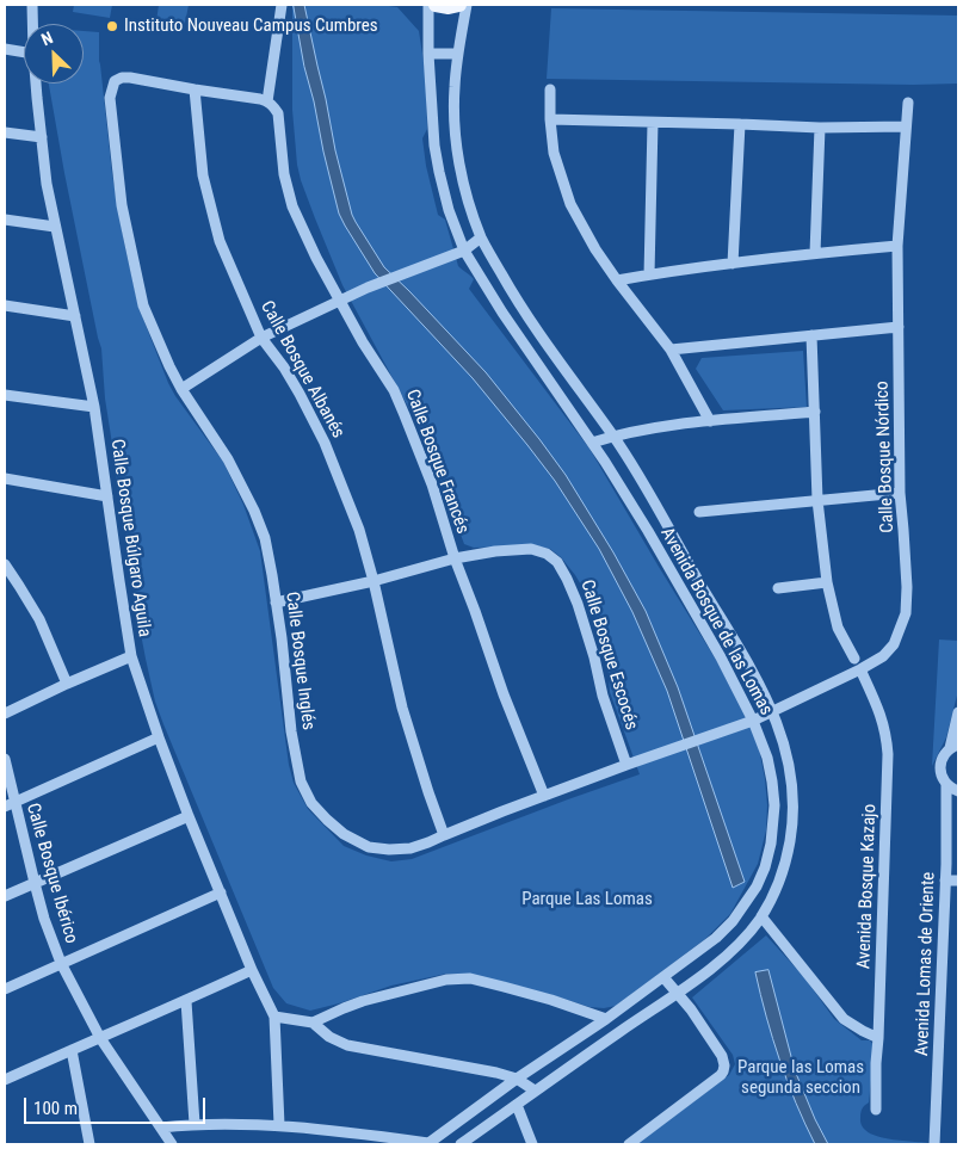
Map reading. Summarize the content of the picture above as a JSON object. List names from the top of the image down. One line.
{"streets":{"street":["Calle Bosque Albanés","Calle Bosque Nórdico","Calle Bosque Francés","Calle Bosque Búlgaro Aguila","Avenida Bosque de las Lomas","Calle Bosque Escocés","Calle Bosque Inglés","Calle Bosque Ibérico","Avenida Bosque Kazajo","Avenida Lomas de Oriente"]},"crossings":[["Calle Bosque Albanés","Calle Bosque Escocés"],["Calle Bosque Albanés","Calle Bosque Inglés"],["Calle Bosque Nórdico","Avenida Bosque de las Lomas"],["Calle Bosque Nórdico","Calle Bosque Inglés"],["Calle Bosque Nórdico","Avenida Bosque Kazajo"],["Calle Bosque Francés","Calle Bosque Escocés"],["Calle Bosque Francés","Calle Bosque Inglés"],["Avenida Bosque de las Lomas","Calle Bosque Inglés"],["Calle Bosque Escocés","Calle Bosque Inglés"]],"parks":["Parque Las Lomas","Parque las Lomas segunda seccion"],"places":["Instituto Nouveau Campus Cumbres"],"scale_bar":"100 m","north":"top left"}
